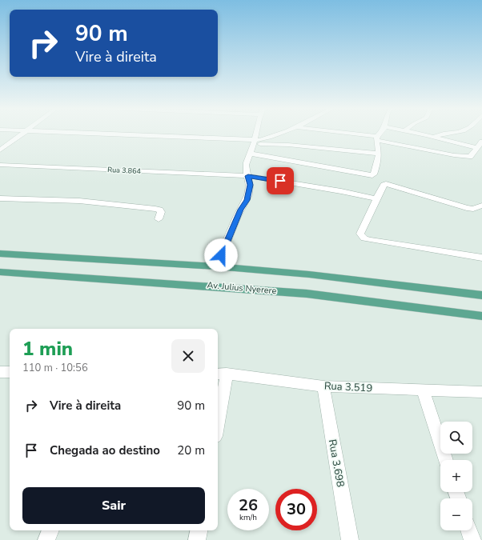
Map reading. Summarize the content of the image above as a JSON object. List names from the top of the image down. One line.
{"streets":{"main road":["Av. Julius Nyerere"],"street":["Rua 3.864","Rua 3.519","Rua 3.698"]},"crossings":[["Rua 3.519","Rua 3.698"]],"page":{"turn":["90 m","Vire à direita"],"heading":["1 min","110 m · 10:56"],"list":[{"name":"Vire à direita","value":"90 m"},{"name":"Chegada ao destino","value":"20 m"}],"map_buttons":["+","−"],"buttons":"Sair","speed":"26 km/h","limit":"30"}}
